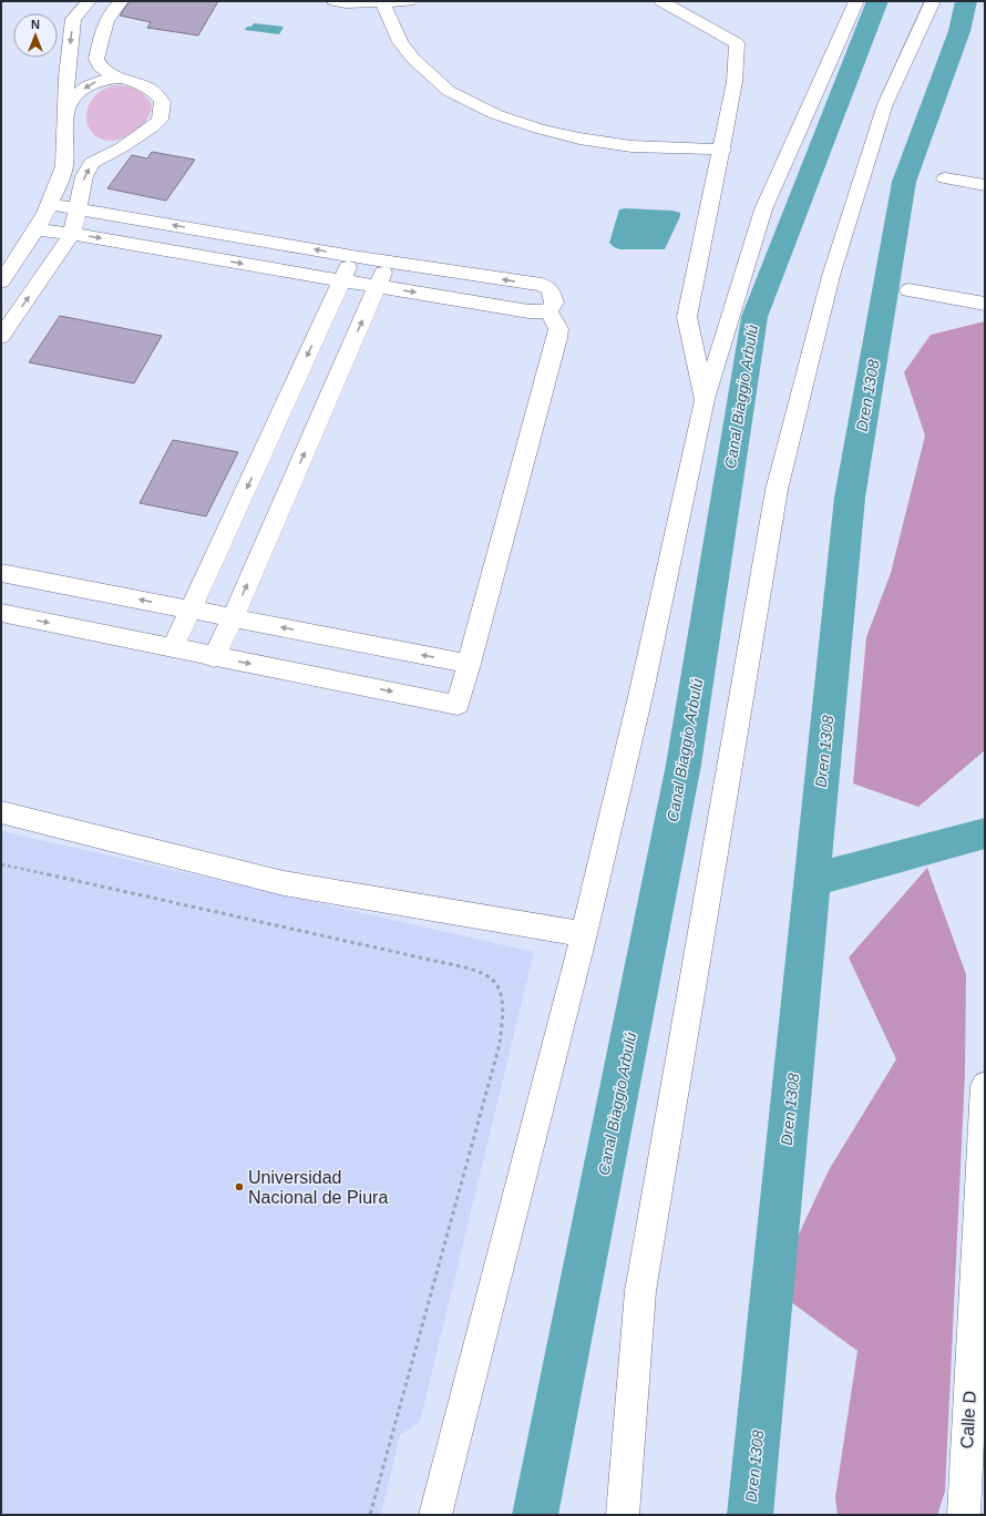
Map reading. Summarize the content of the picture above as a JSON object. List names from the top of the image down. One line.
{"streets":{"street":["Calle D"]},"water":["Dren 1308","Canal Biaggio Arbulú"],"places":["Universidad Nacional de Piura"],"north":"top"}
